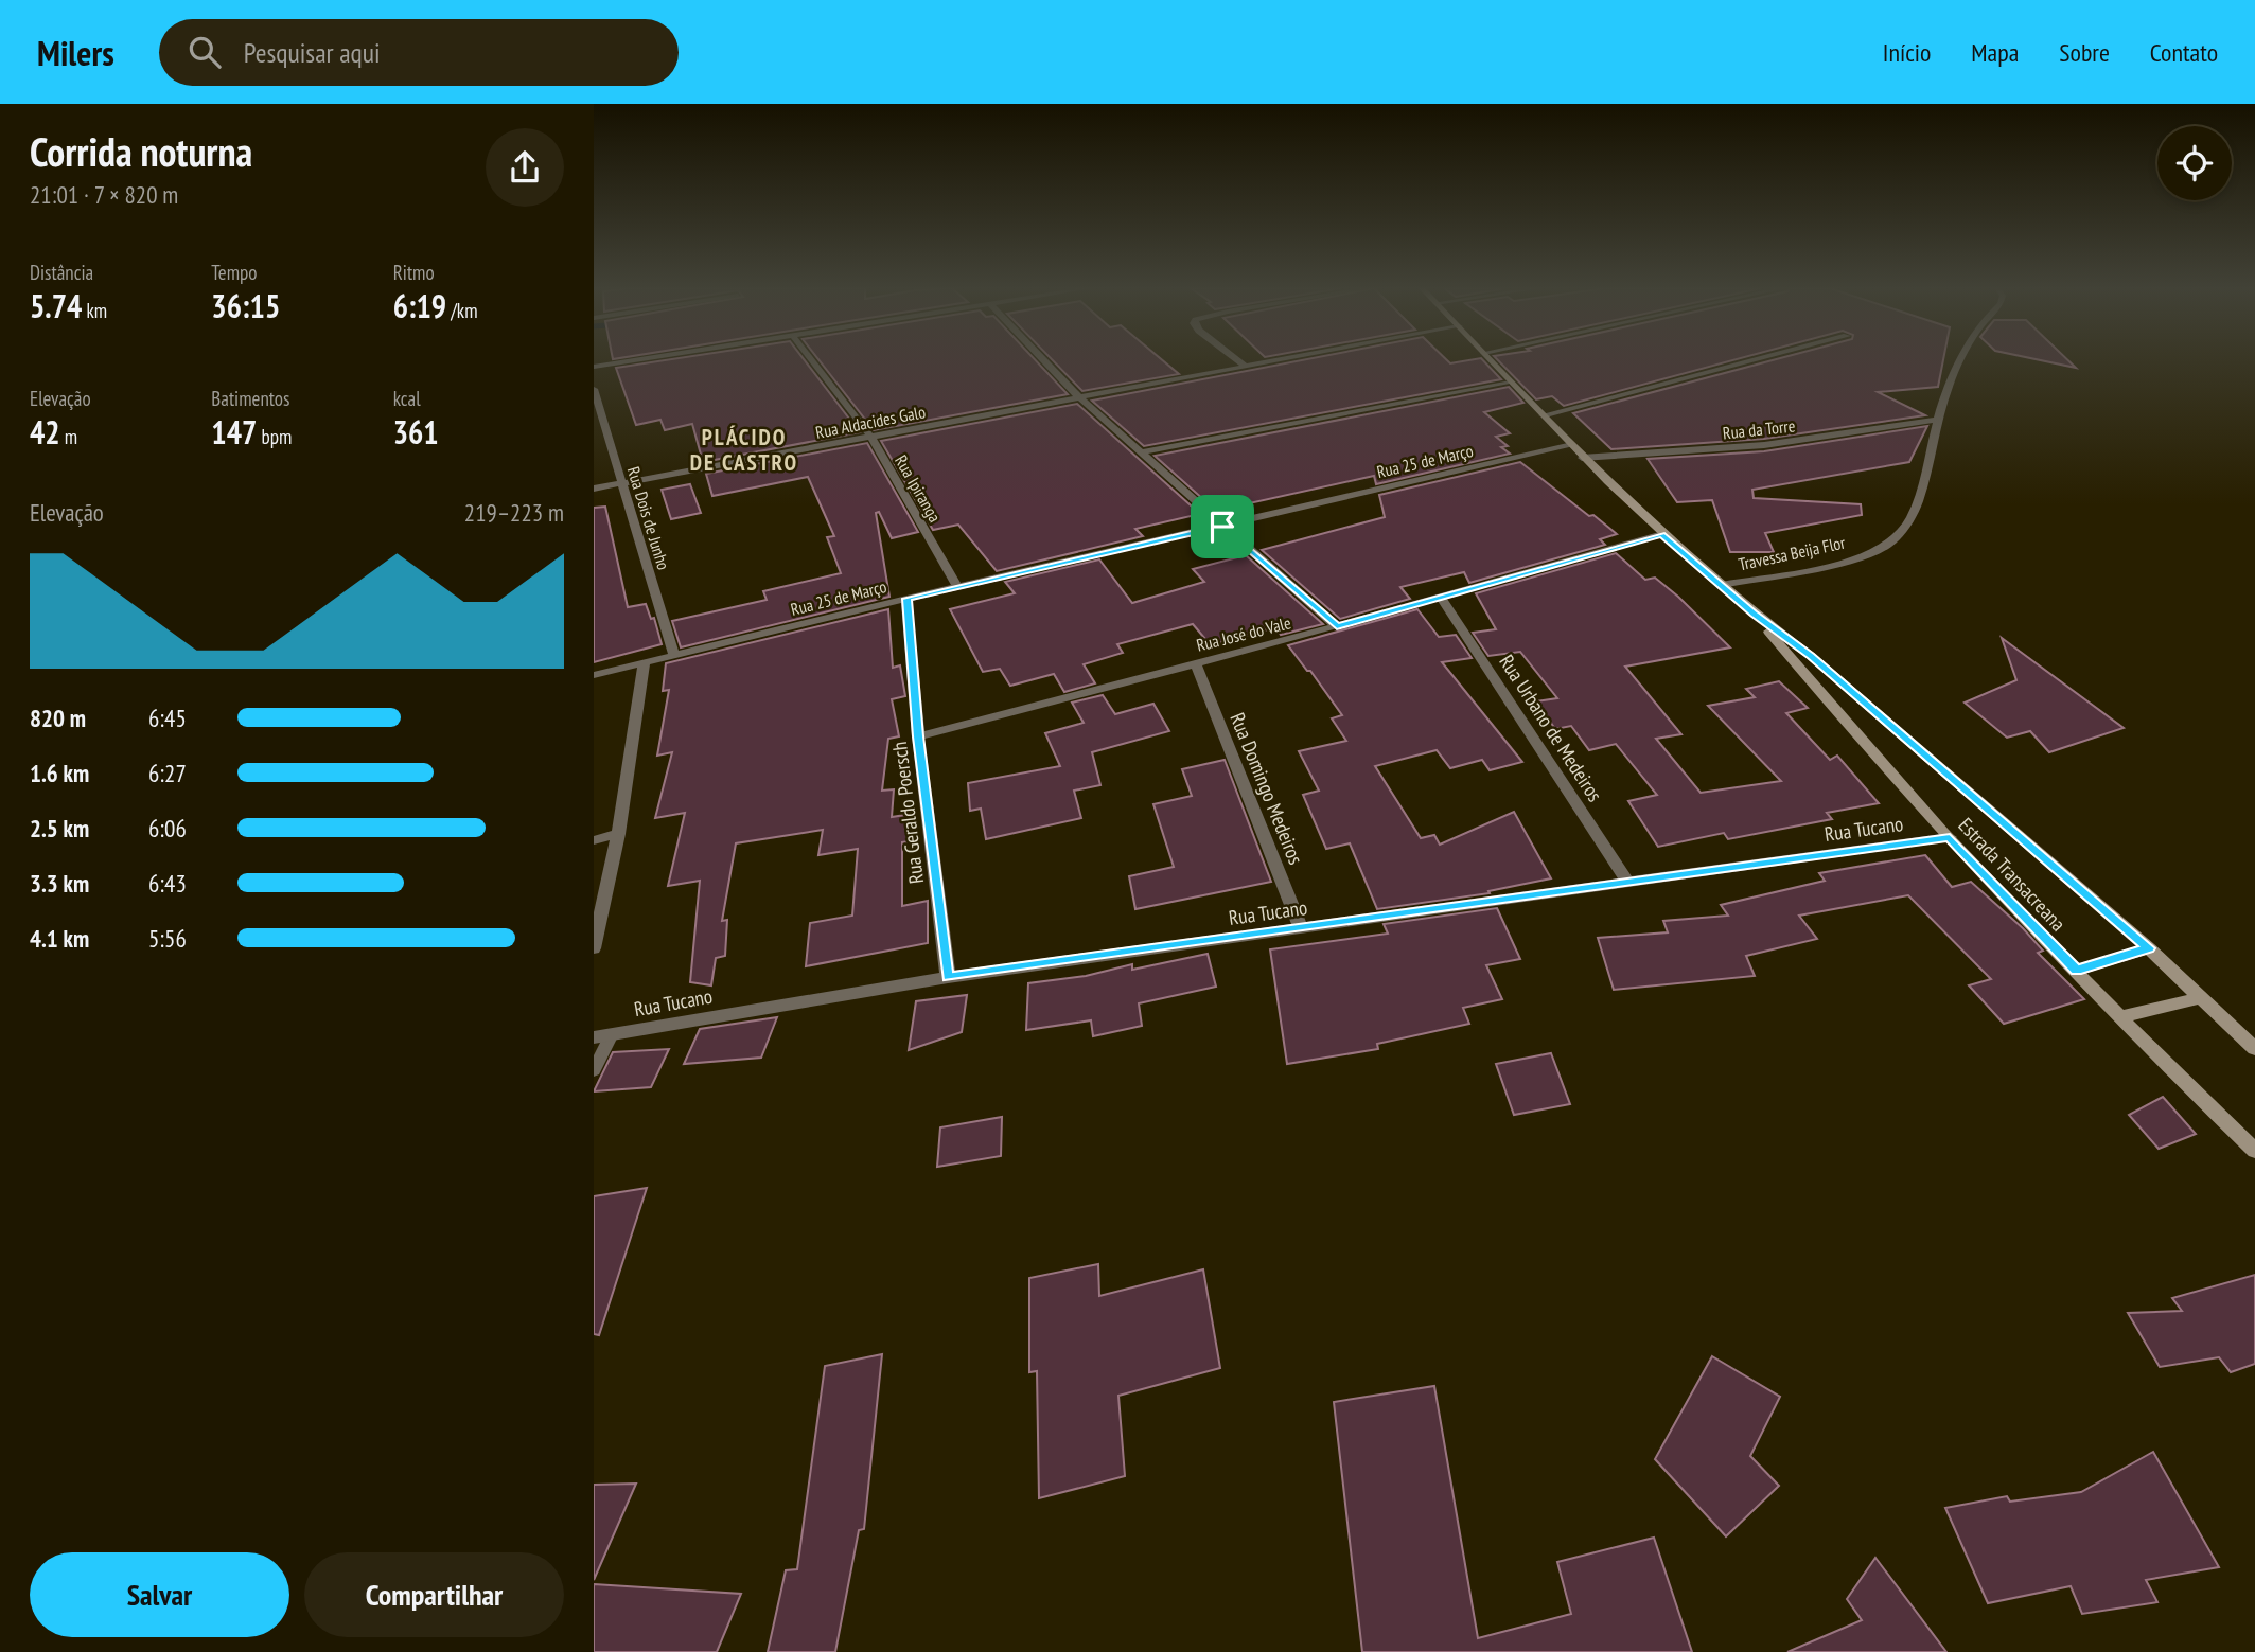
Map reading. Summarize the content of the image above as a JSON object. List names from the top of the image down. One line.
{"streets":{"street":["Rua Aldacides Galo","Rua da Torre","Rua 25 de Março","Rua Ipiranga","Rua Dois de Junho","Travessa Beija Flor","Rua José do Vale","Rua Urbano de Medeiros","Rua Domingo Medeiros","Rua Geraldo Poersch","Rua Tucano","Estrada Transacreana"]},"crossings":[["Rua Aldacides Galo","Rua Ipiranga"],["Rua Aldacides Galo","Rua Dois de Junho"],["Rua da Torre","Travessa Beija Flor"],["Rua da Torre","Estrada Transacreana"],["Rua 25 de Março","Rua Ipiranga"],["Rua 25 de Março","Rua Dois de Junho"],["Rua 25 de Março","Rua Geraldo Poersch"],["Rua 25 de Março","Estrada Transacreana"],["Travessa Beija Flor","Estrada Transacreana"],["Rua José do Vale","Rua Urbano de Medeiros"],["Rua José do Vale","Rua Domingo Medeiros"],["Rua José do Vale","Rua Geraldo Poersch"],["Rua José do Vale","Estrada Transacreana"],["Rua Urbano de Medeiros","Rua Tucano"],["Rua Domingo Medeiros","Rua Tucano"],["Rua Geraldo Poersch","Rua Tucano"],["Rua Tucano","Estrada Transacreana"]],"districts":["PLÁCIDO DE CASTRO"],"page":{"header":"Milers","search":"Pesquisar aqui","nav":["Início","Mapa","Sobre","Contato"],"heading":["Corrida noturna","21:01 · 7 × 820 m"],"stats":[["Distância","5.74 km"],["Tempo","36:15"],["Ritmo","6:19 /km"],["Elevação","42 m"],["Batimentos","147 bpm"],["kcal","361"]],"chart":["Elevação","219–223 m"],"list":[{"name":"820 m","note":"6:45"},{"name":"1.6 km","note":"6:27"},{"name":"2.5 km","note":"6:06"},{"name":"3.3 km","note":"6:43"},{"name":"4.1 km","note":"5:56"}],"buttons":["Salvar","Compartilhar"]}}
